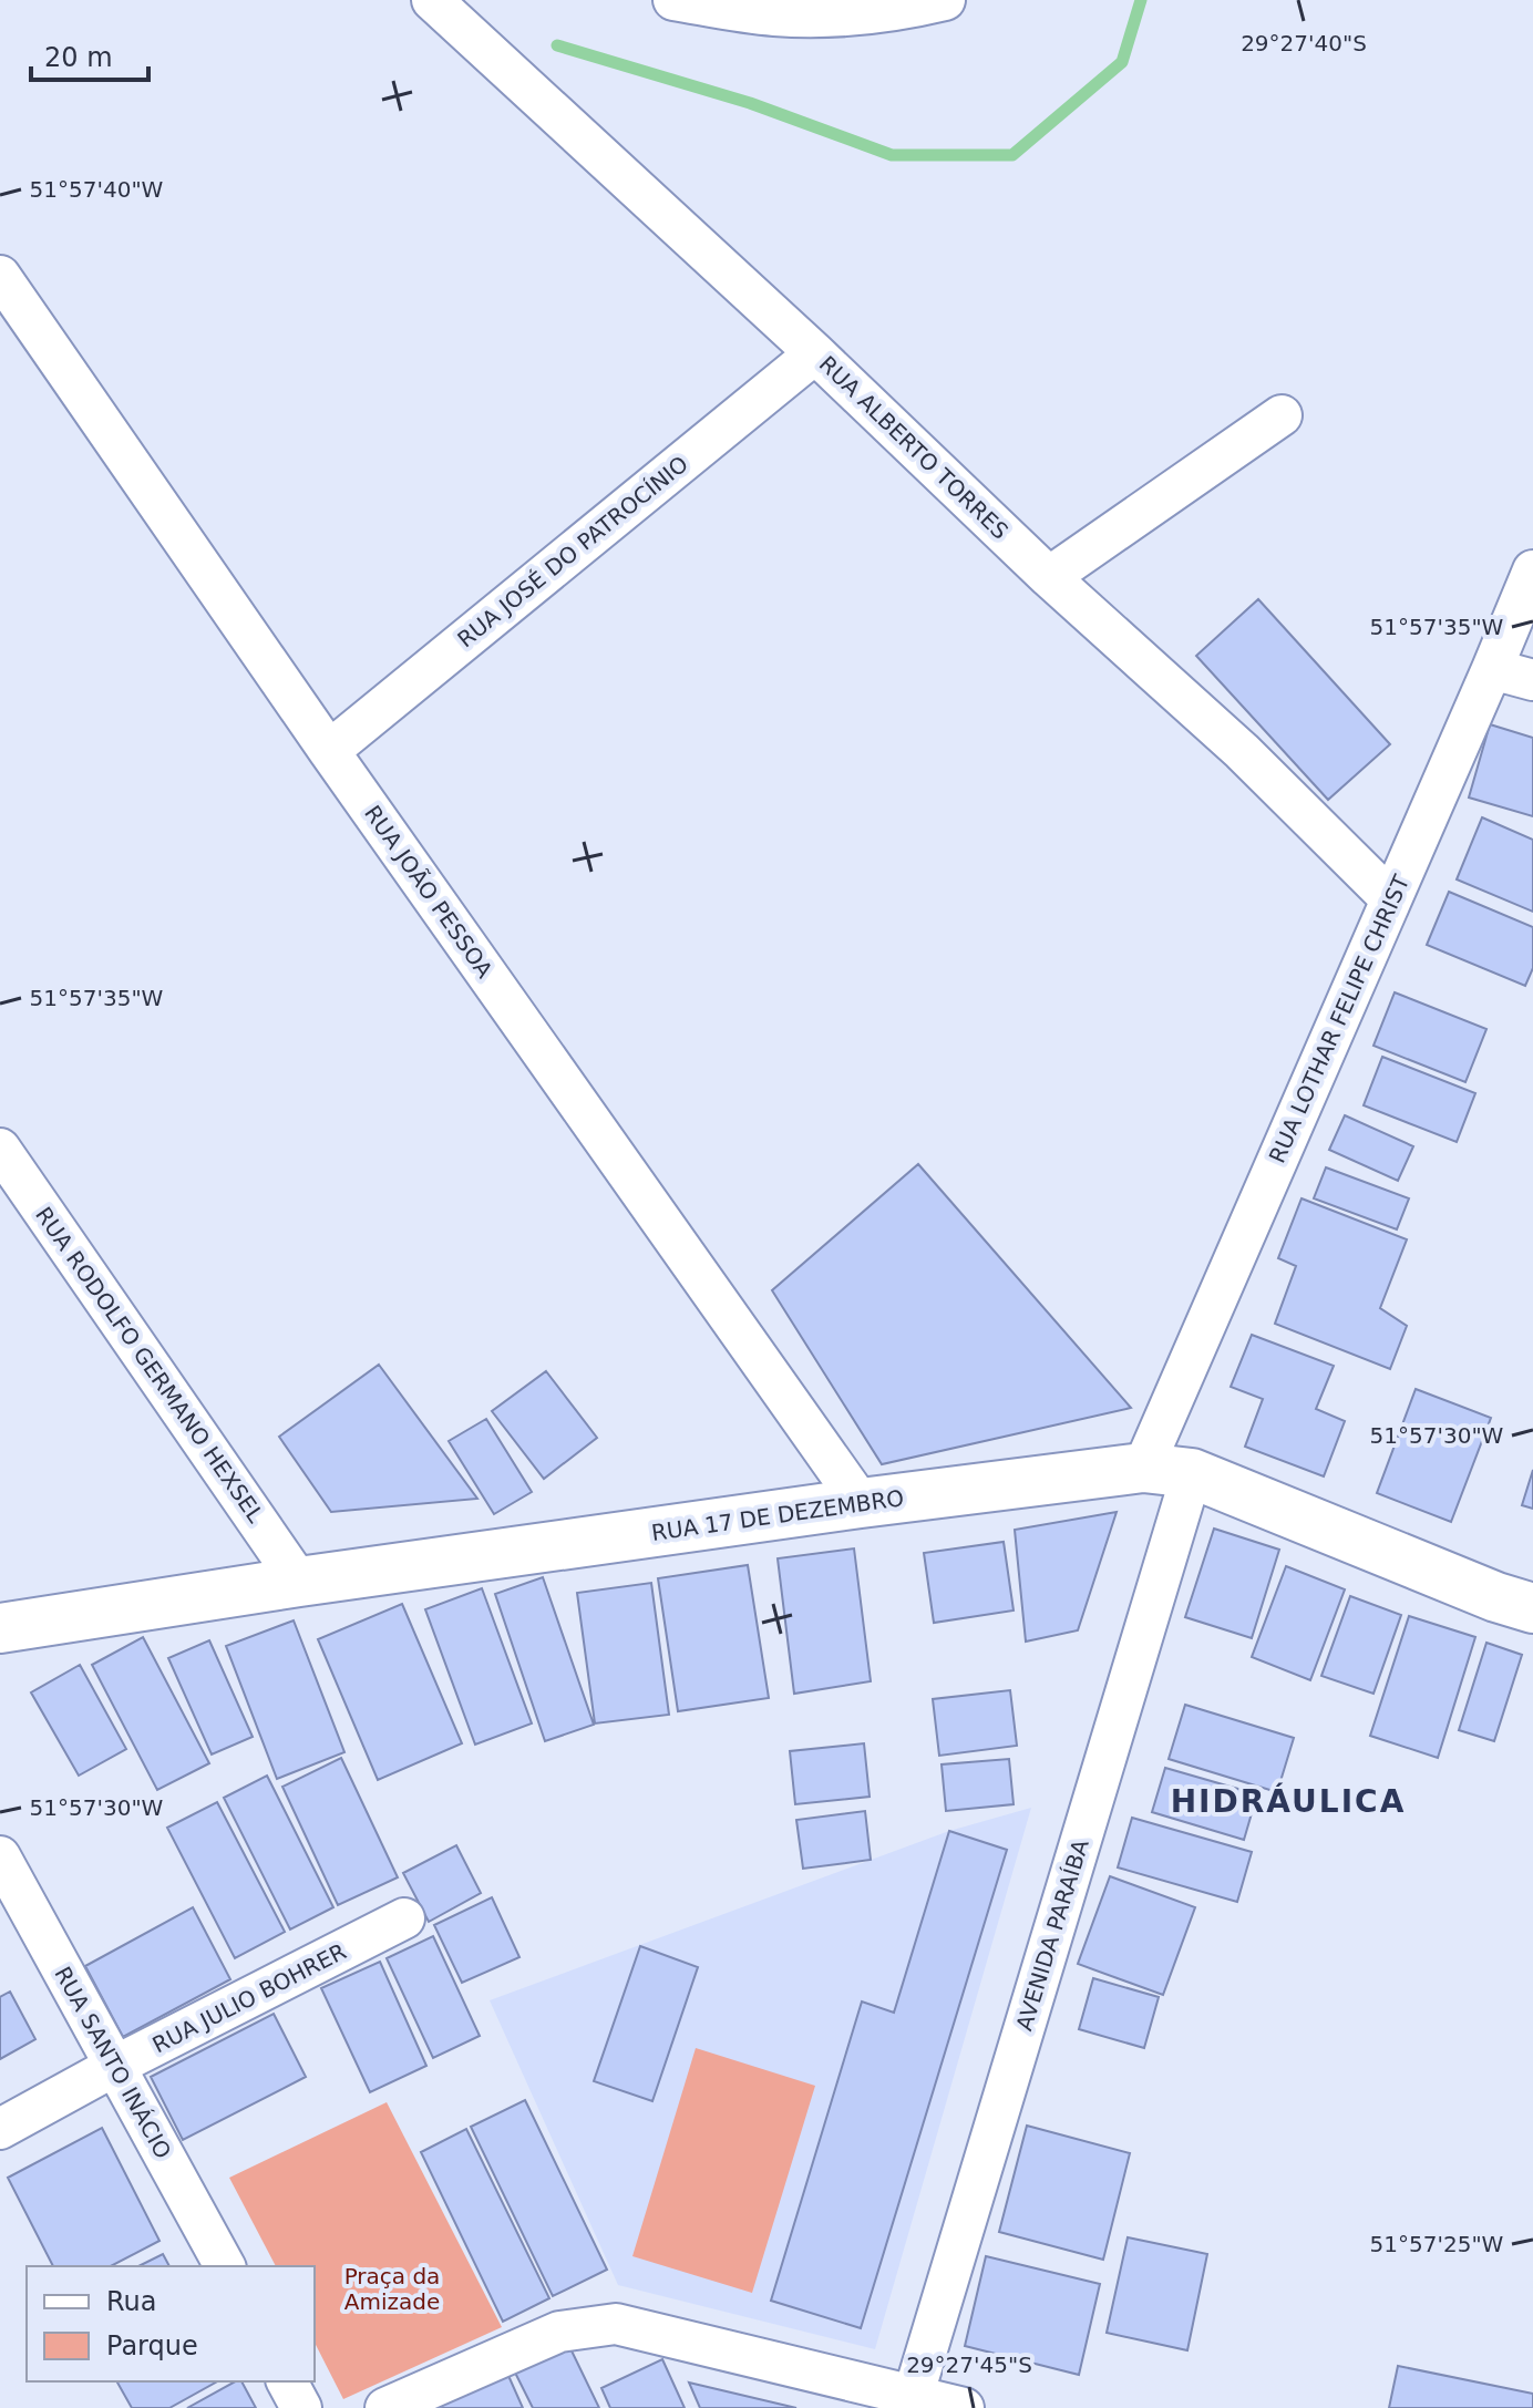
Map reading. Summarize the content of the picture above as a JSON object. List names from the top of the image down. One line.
{"streets":{"main road":["RUA 17 DE DEZEMBRO"],"street":["RUA ALBERTO TORRES","RUA JOSÉ DO PATROCÍNIO","RUA JOÃO PESSOA","RUA LOTHAR FELIPE CHRIST","RUA RODOLFO GERMANO HEXSEL","AVENIDA PARAÍBA","RUA JULIO BOHRER","RUA SANTO INÁCIO"]},"crossings":[["RUA ALBERTO TORRES","RUA JOSÉ DO PATROCÍNIO"],["RUA ALBERTO TORRES","RUA LOTHAR FELIPE CHRIST"],["RUA JOSÉ DO PATROCÍNIO","RUA JOÃO PESSOA"],["RUA JOÃO PESSOA","RUA 17 DE DEZEMBRO"],["RUA LOTHAR FELIPE CHRIST","RUA 17 DE DEZEMBRO"],["RUA RODOLFO GERMANO HEXSEL","RUA 17 DE DEZEMBRO"],["RUA 17 DE DEZEMBRO","AVENIDA PARAÍBA"],["RUA JULIO BOHRER","RUA SANTO INÁCIO"]],"districts":["HIDRÁULICA"],"parks":["Praça da Amizade"],"legend":["Rua","Parque"],"scale_bar":"20 m","coordinates":["29°27'40\"S","51°57'40\"W","51°57'35\"W","51°57'30\"W","51°57'25\"W","29°27'45\"S"]}
